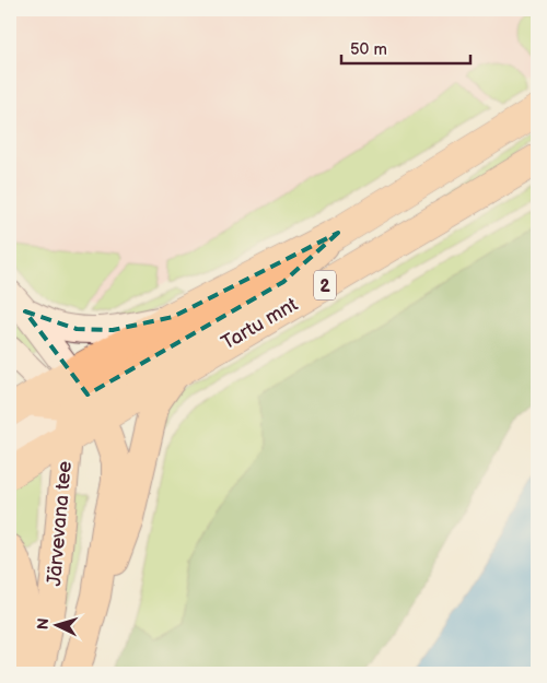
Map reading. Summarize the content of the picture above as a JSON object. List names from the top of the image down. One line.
{"streets":{"highway":["2","Tartu mnt"],"main road":["Järvevana tee"]},"crossings":[["Tartu mnt","Järvevana tee"]],"scale_bar":"50 m","north":"left"}
